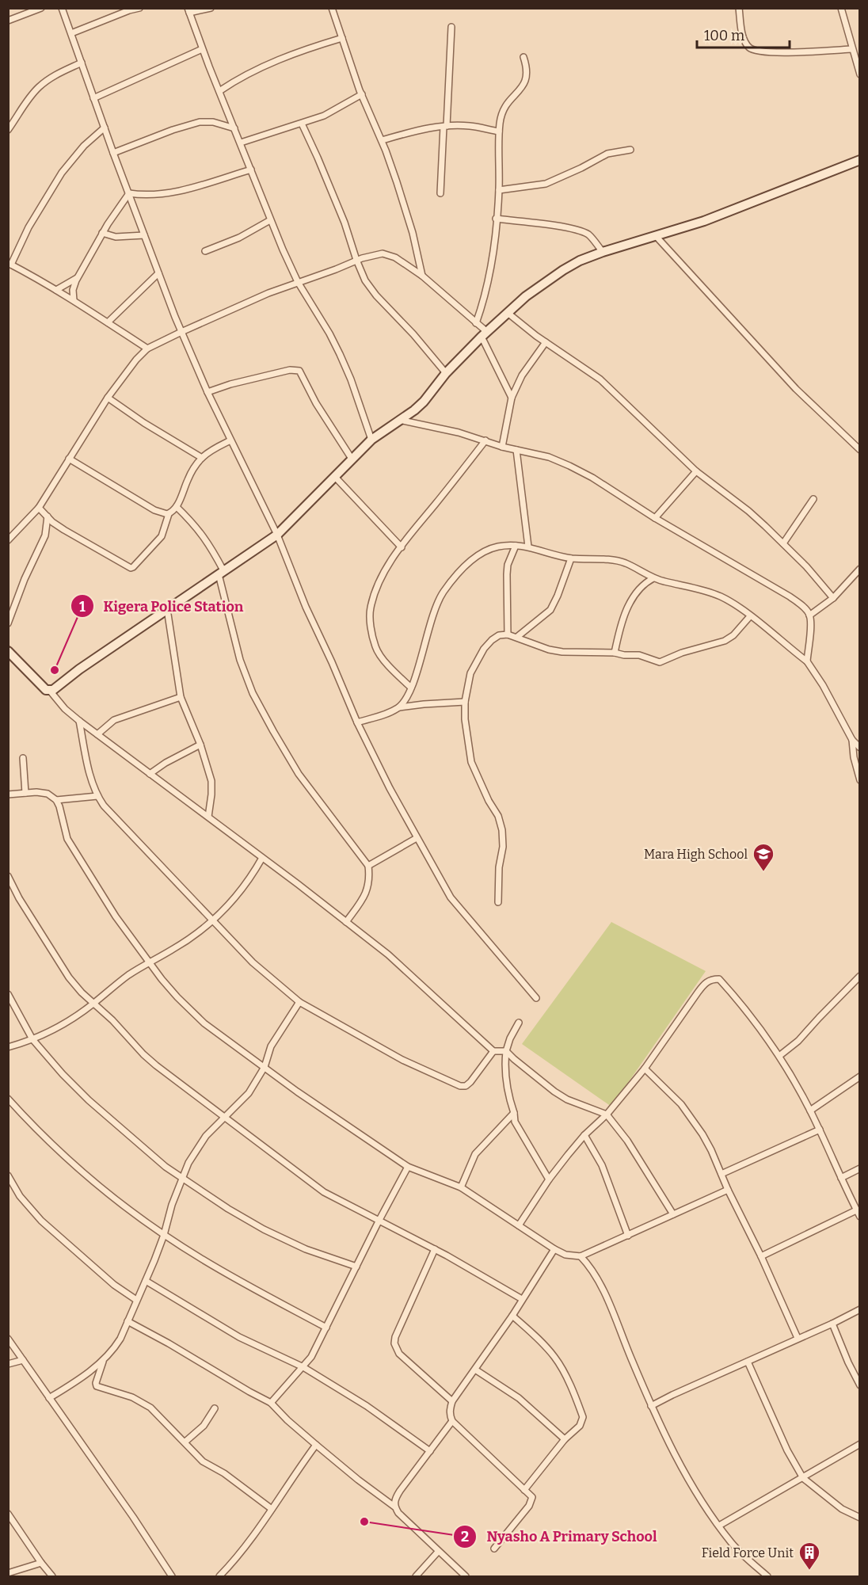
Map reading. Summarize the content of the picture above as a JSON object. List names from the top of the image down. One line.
{"places":{"other":["Kigera Police Station","Nyasho A Primary School"],"school or university":["Mara High School"],"building":["Field Force Unit"]},"scale_bar":"100 m"}
